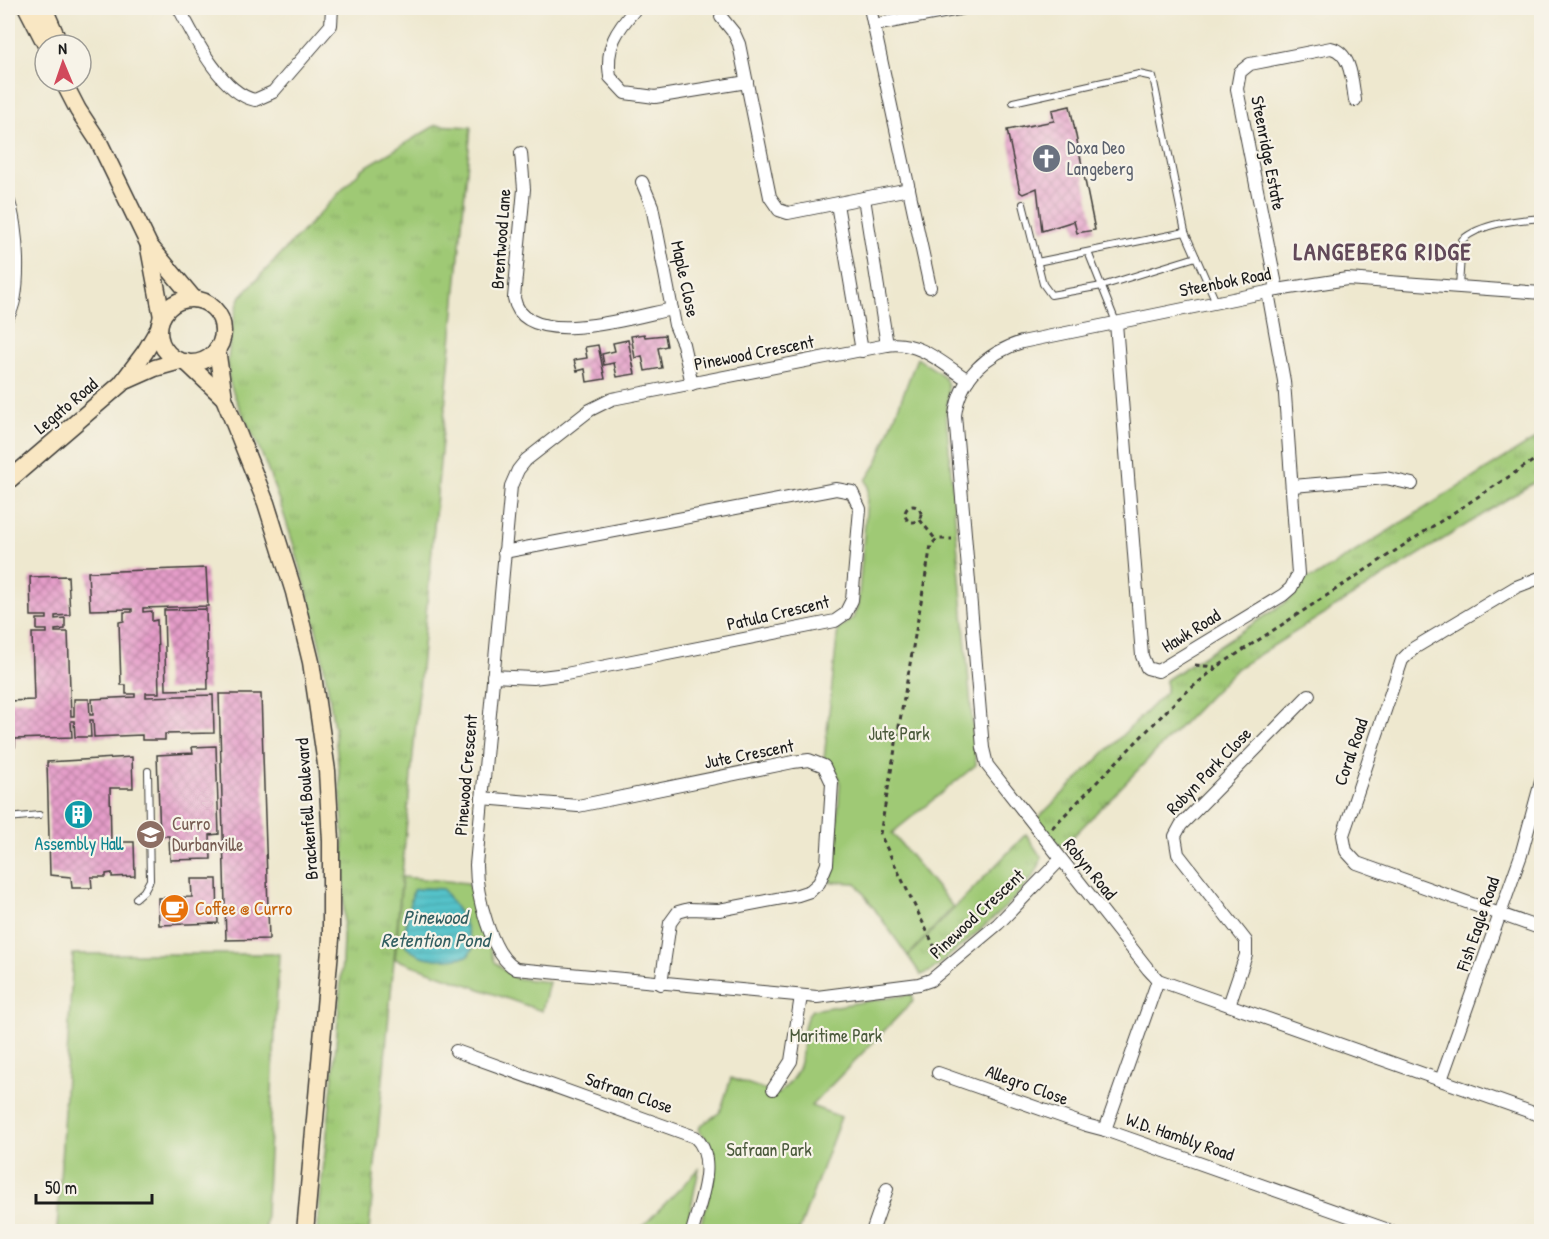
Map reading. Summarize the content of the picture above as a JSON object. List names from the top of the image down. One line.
{"streets":{"street":["Steenridge Estate","Brentwood Lane","Maple Close","Steenbok Road","Pinewood Crescent","Legato Road","Patula Crescent","Hawk Road","Coral Road","Jute Crescent","Robyn Park Close","Brackenfell Boulevard","Robyn Road","Fish Eagle Road","Allegro Close","Safraan Close","W.D. Hambly Road"]},"crossings":[["Steenridge Estate","Steenbok Road"],["Steenridge Estate","Hawk Road"],["Brentwood Lane","Maple Close"],["Maple Close","Pinewood Crescent"],["Steenbok Road","Pinewood Crescent"],["Steenbok Road","Hawk Road"],["Steenbok Road","Robyn Road"],["Pinewood Crescent","Patula Crescent"],["Pinewood Crescent","Jute Crescent"],["Pinewood Crescent","Robyn Road"],["Legato Road","Brackenfell Boulevard"],["Coral Road","Fish Eagle Road"],["Robyn Road","W.D. Hambly Road"],["Allegro Close","W.D. Hambly Road"]],"districts":["LANGEBERG RIDGE"],"water":["Pinewood Retention Pond"],"parks":["Jute Park","Maritime Park","Safraan Park"],"places":{"church":["Doxa Deo Langeberg"],"building":["Assembly Hall"],"school or university":["Curro Durbanville"],"cafe":["Coffee @ Curro"]},"scale_bar":"50 m","north":"top"}
